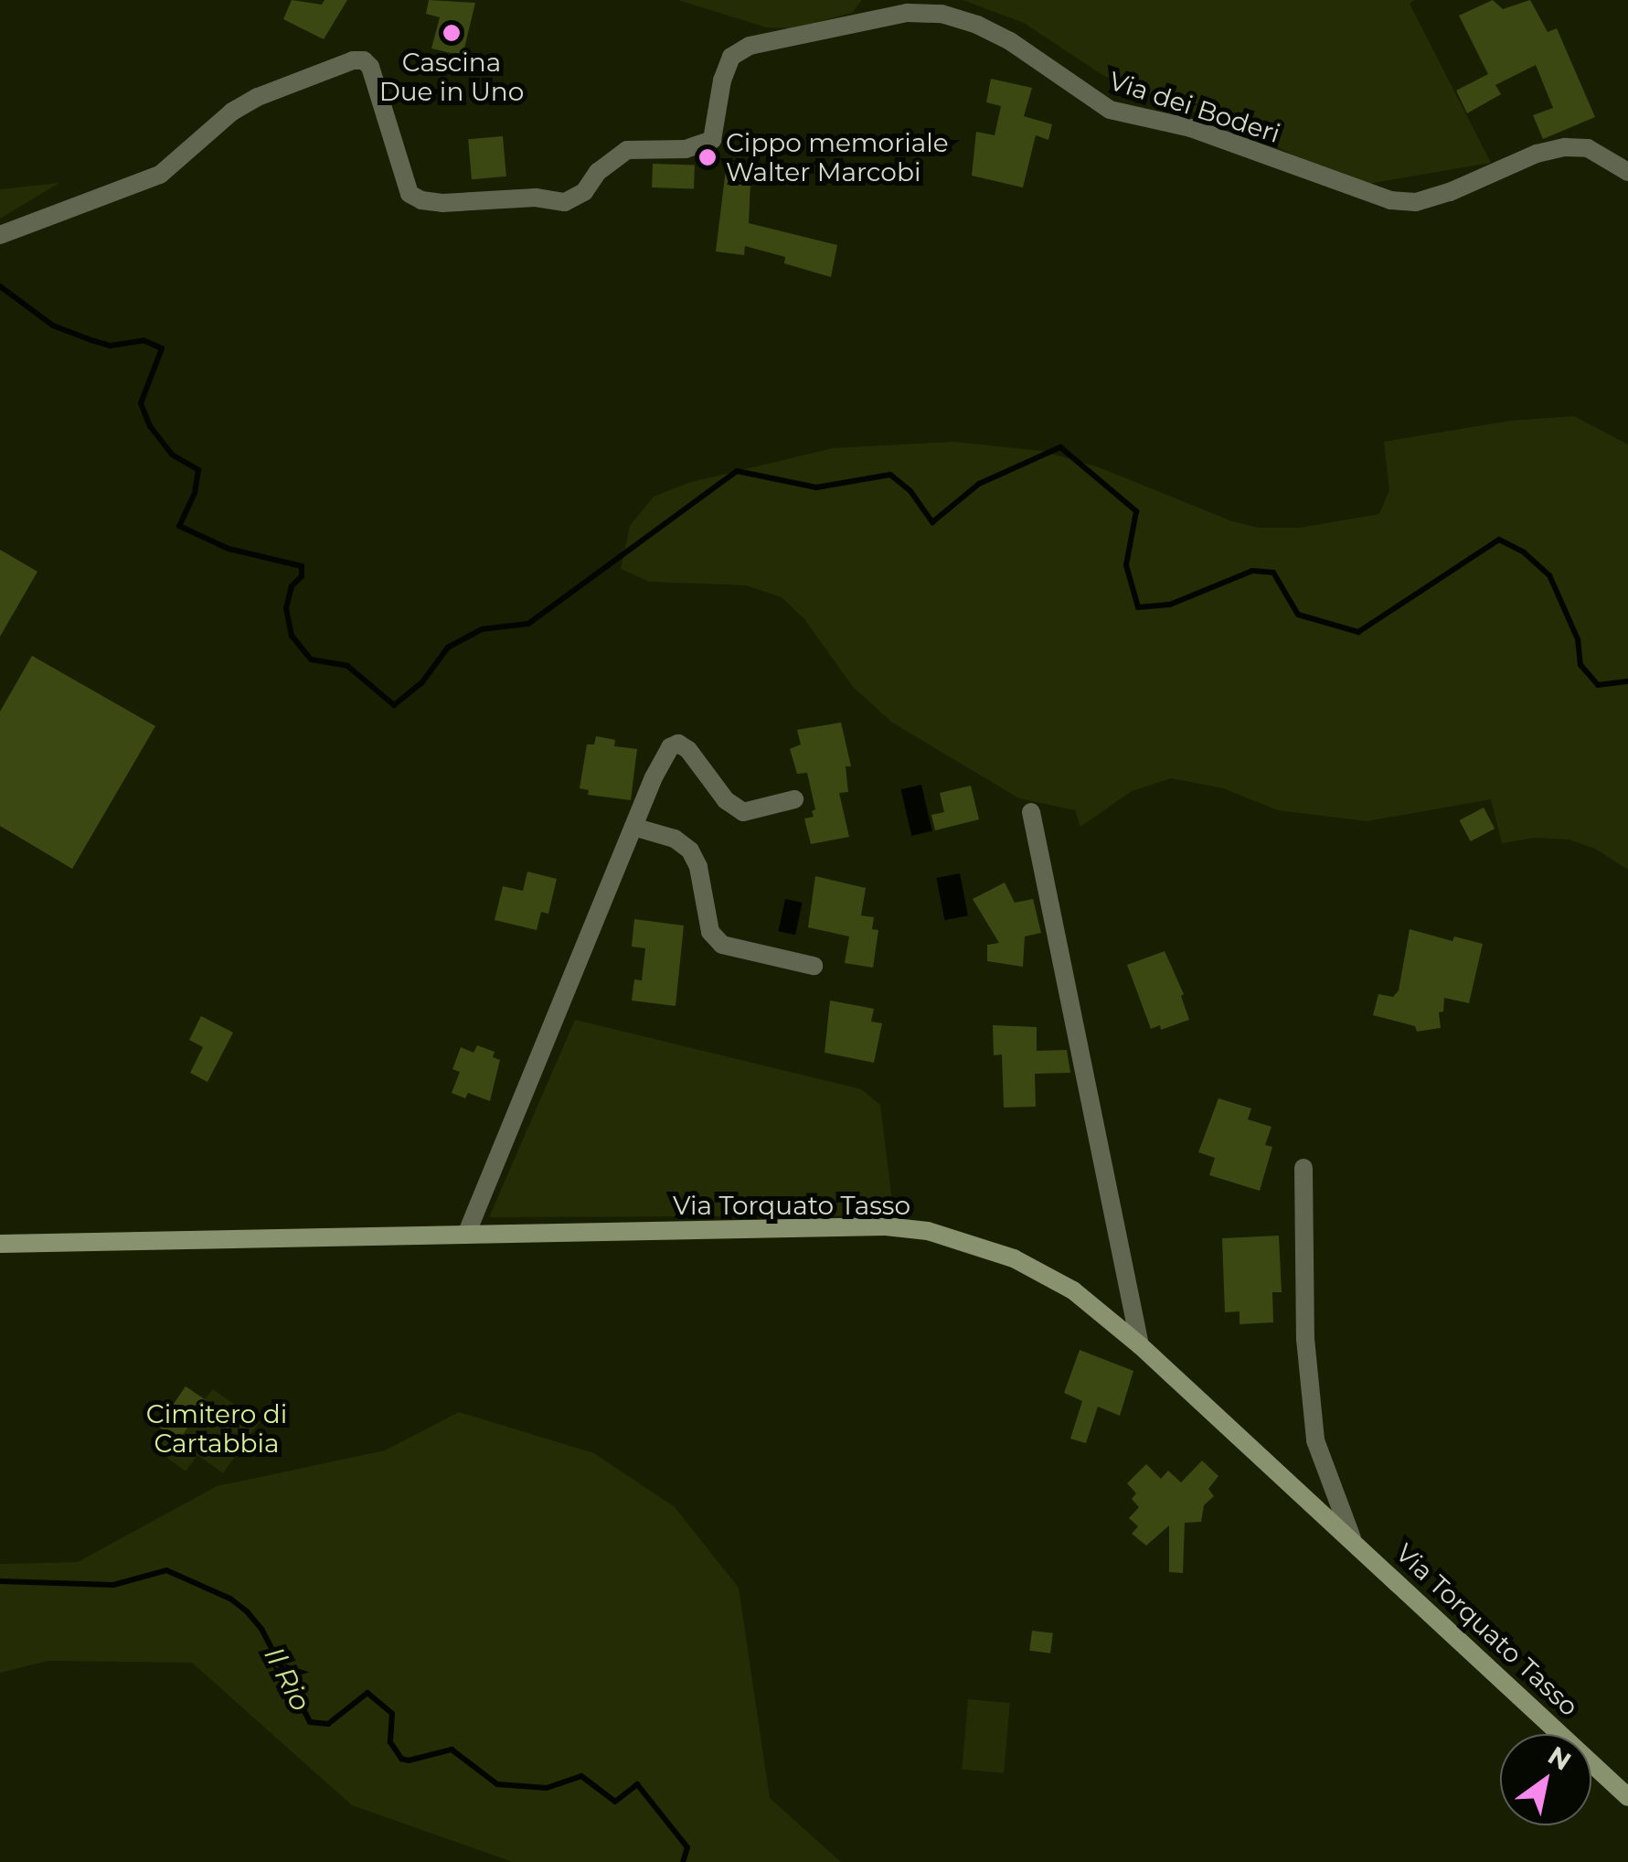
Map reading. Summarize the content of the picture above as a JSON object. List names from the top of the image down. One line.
{"streets":{"street":["Via dei Boderi","Via Torquato Tasso"]},"water":["Il Rio"],"parks":["Cimitero di Cartabbia"],"places":["Cascina Due in Uno","Cippo memoriale Walter Marcobi"],"north":"top right"}
